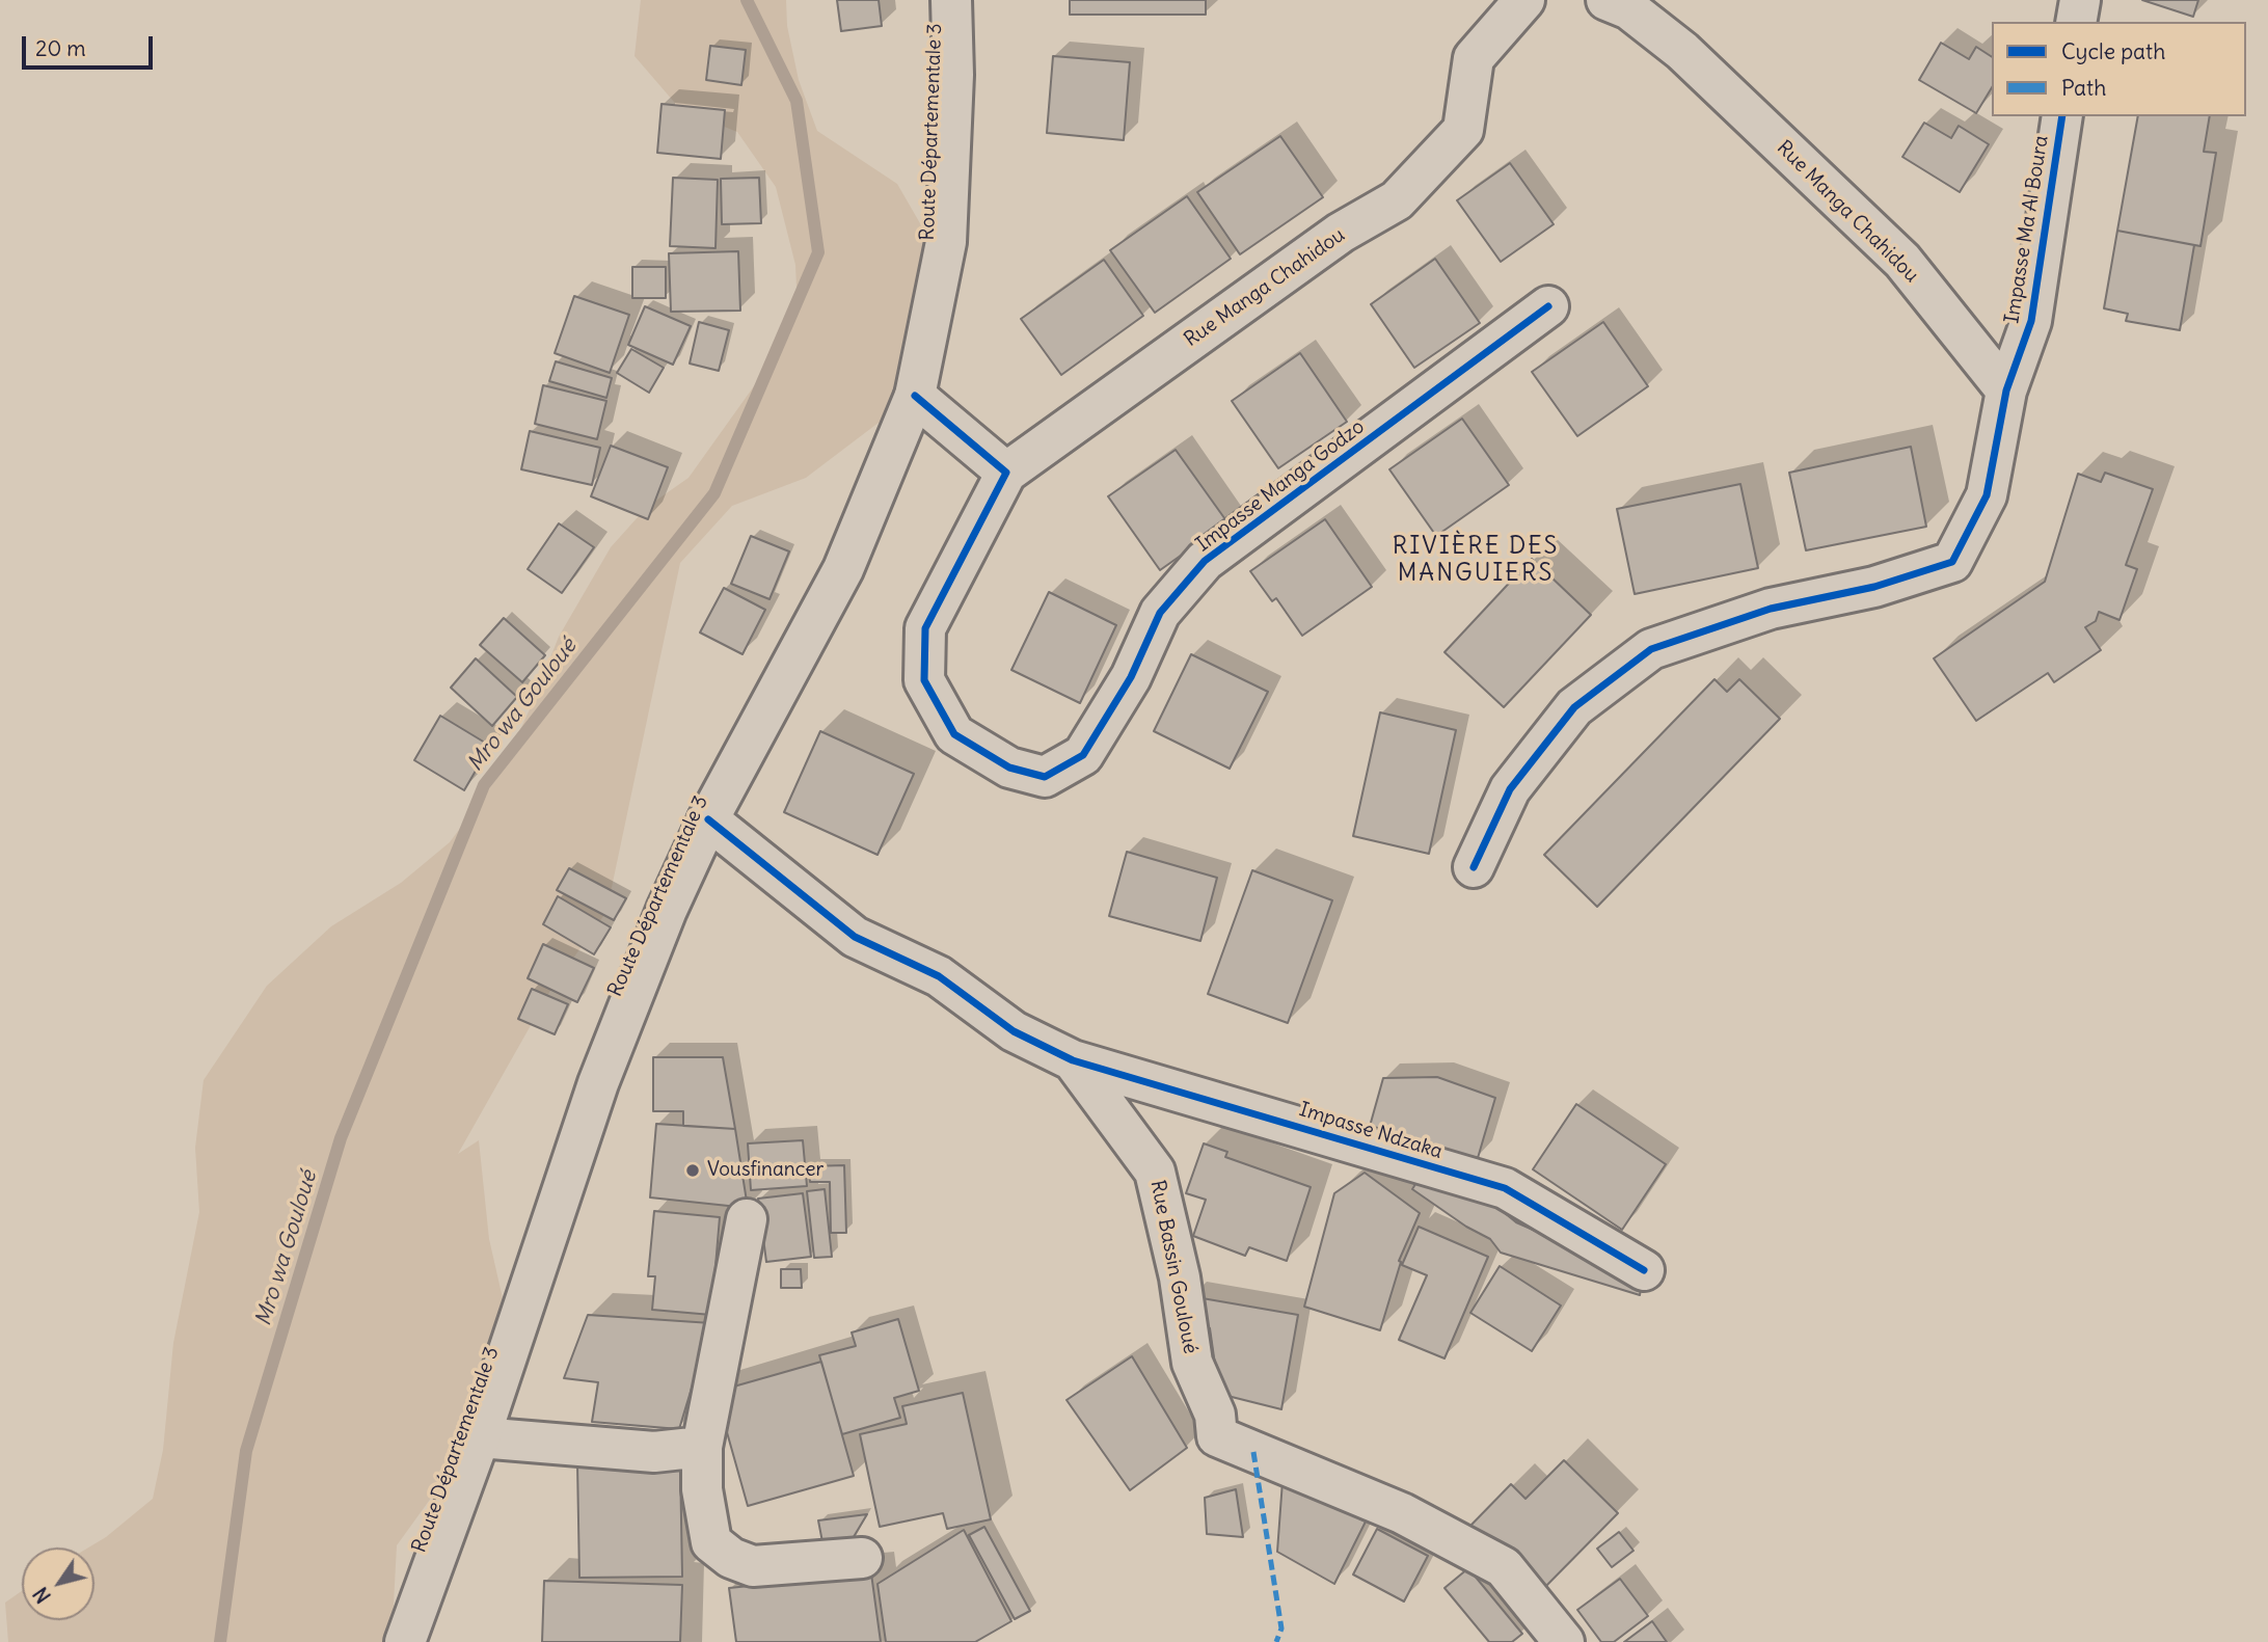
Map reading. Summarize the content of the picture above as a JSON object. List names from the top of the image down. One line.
{"streets":{"street":["Route Départementale 3","Rue Manga Chahidou","Impasse Ma Al Boura","Impasse Manga Godzo","Impasse Ndzaka","Rue Bassin Gouloué"]},"crossings":[["Route Départementale 3","Rue Bassin Gouloué"],["Rue Manga Chahidou","Impasse Ma Al Boura"],["Rue Manga Chahidou","Impasse Manga Godzo"],["Impasse Ndzaka","Rue Bassin Gouloué"]],"districts":["RIVIÈRE DES MANGUIERS"],"water":["Mro wa Gouloué"],"places":["Vousfinancer"],"legend":["Cycle path","Path"],"scale_bar":"20 m","north":"bottom left"}
